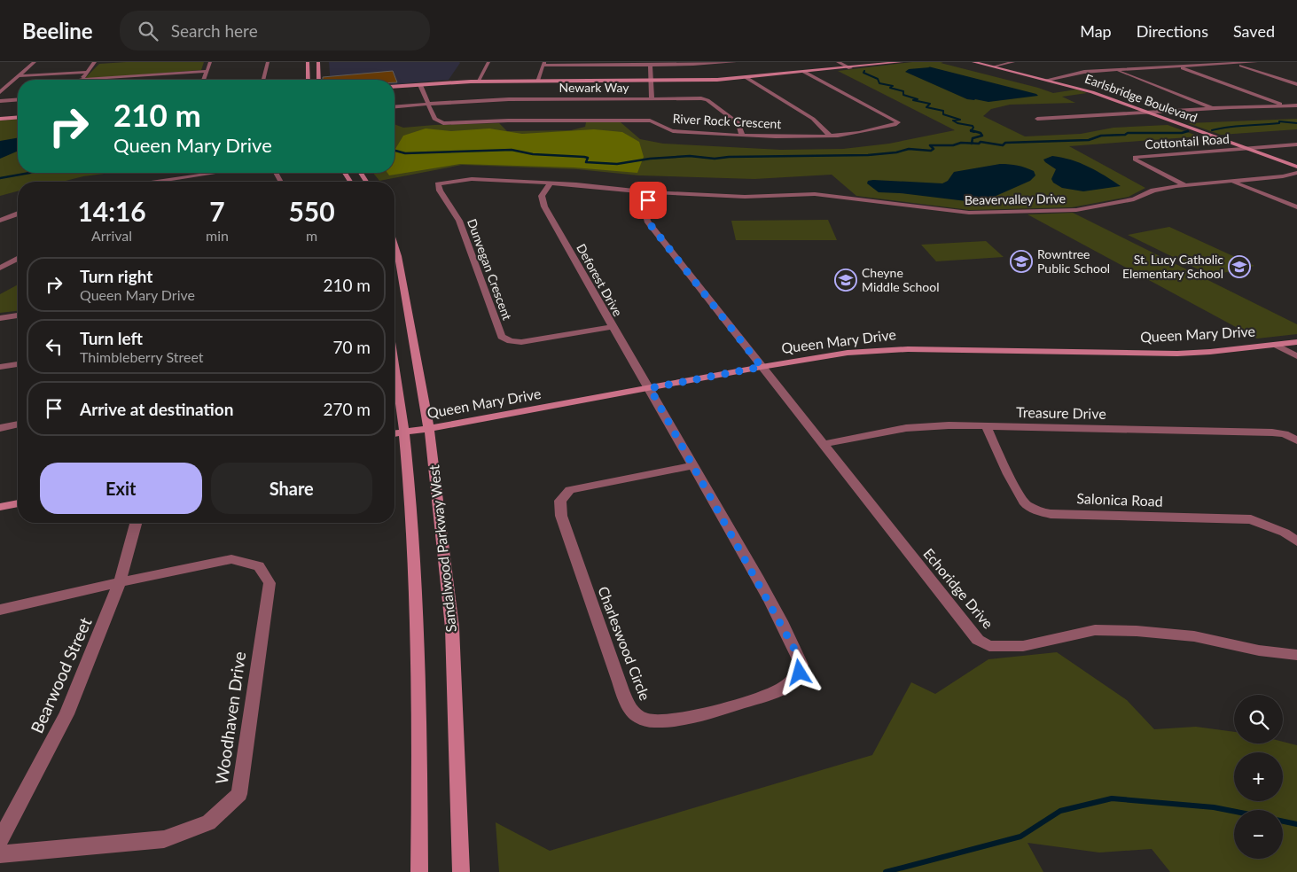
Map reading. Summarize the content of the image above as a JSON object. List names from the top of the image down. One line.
{"streets":{"street":["Newark Way","Earlsbridge Boulevard","River Rock Crescent","Cottontail Road","Beavervalley Drive","Dunvegan Crescent","Deforest Drive","Queen Mary Drive","Treasure Drive","Salonica Road","Sandalwood Parkway West","Echoridge Drive","Charleswood Circle","Bearwood Street","Woodhaven Drive"]},"crossings":[["Newark Way","River Rock Crescent"],["Earlsbridge Boulevard","Cottontail Road"],["Cottontail Road","Beavervalley Drive"],["Beavervalley Drive","Dunvegan Crescent"],["Beavervalley Drive","Echoridge Drive"],["Dunvegan Crescent","Deforest Drive"],["Dunvegan Crescent","Echoridge Drive"],["Deforest Drive","Queen Mary Drive"],["Deforest Drive","Charleswood Circle"],["Queen Mary Drive","Sandalwood Parkway West"],["Queen Mary Drive","Echoridge Drive"],["Queen Mary Drive","Charleswood Circle"],["Treasure Drive","Salonica Road"],["Treasure Drive","Echoridge Drive"],["Bearwood Street","Woodhaven Drive"]],"places":{"school or university":["Rowntree Public School","St. Lucy Catholic Elementary School","Cheyne Middle School"]},"page":{"header":"Beeline","search":"Search here","nav":["Map","Directions","Saved"],"turn":["210 m","Queen Mary Drive"],"eta":["14:16","Arrival","7","min","550","m"],"list":[{"name":"Turn right","note":"Queen Mary Drive","value":"210 m"},{"name":"Turn left","note":"Thimbleberry Street","value":"70 m"},{"name":"Arrive at destination","value":"270 m"}],"buttons":["Exit","Share"],"map_buttons":["+","−"]}}
